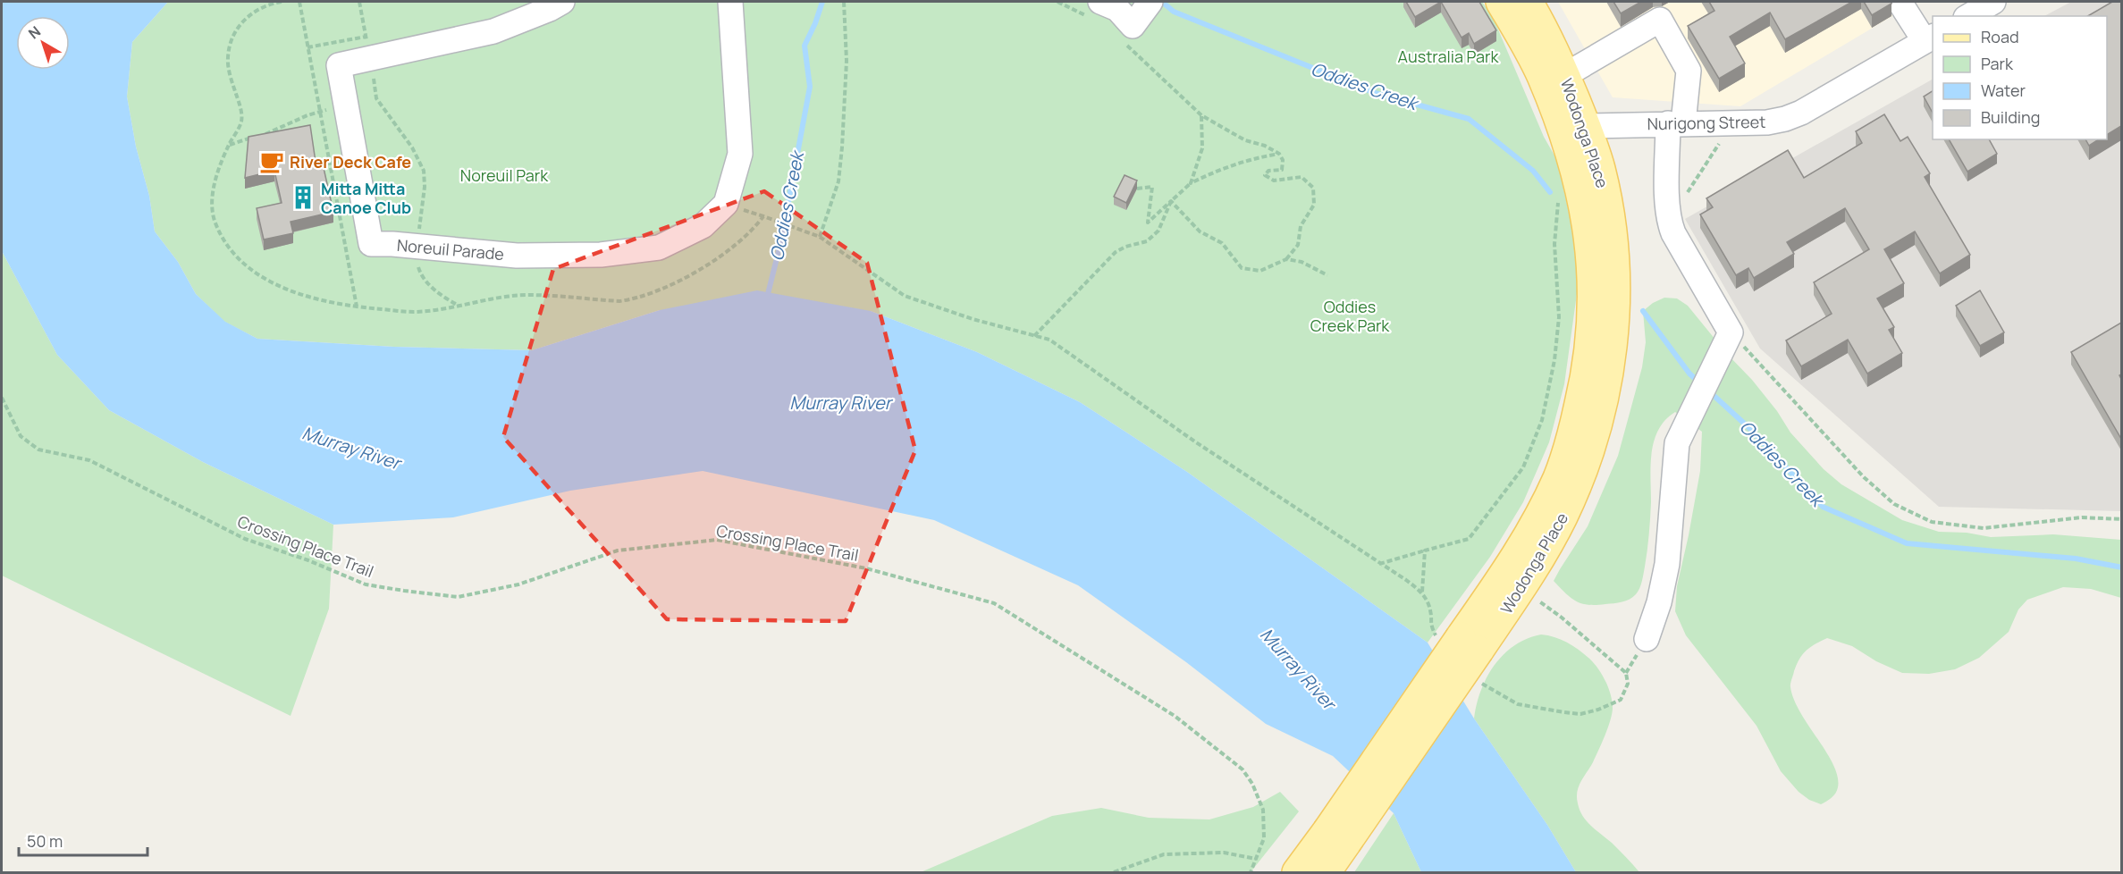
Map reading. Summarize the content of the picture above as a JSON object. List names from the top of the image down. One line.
{"streets":{"main road":["Wodonga Place"],"street":["Nurigong Street","Noreuil Parade"],"path":["Crossing Place Trail"]},"crossings":[["Nurigong Street","Wodonga Place"]],"water":["Oddies Creek","Murray River"],"parks":["Australia Park","Noreuil Park","Oddies Creek Park"],"places":{"cafe":["River Deck Cafe"],"building":["Mitta Mitta Canoe Club"]},"legend":["Road","Park","Water","Building"],"scale_bar":"50 m","north":"top left"}
